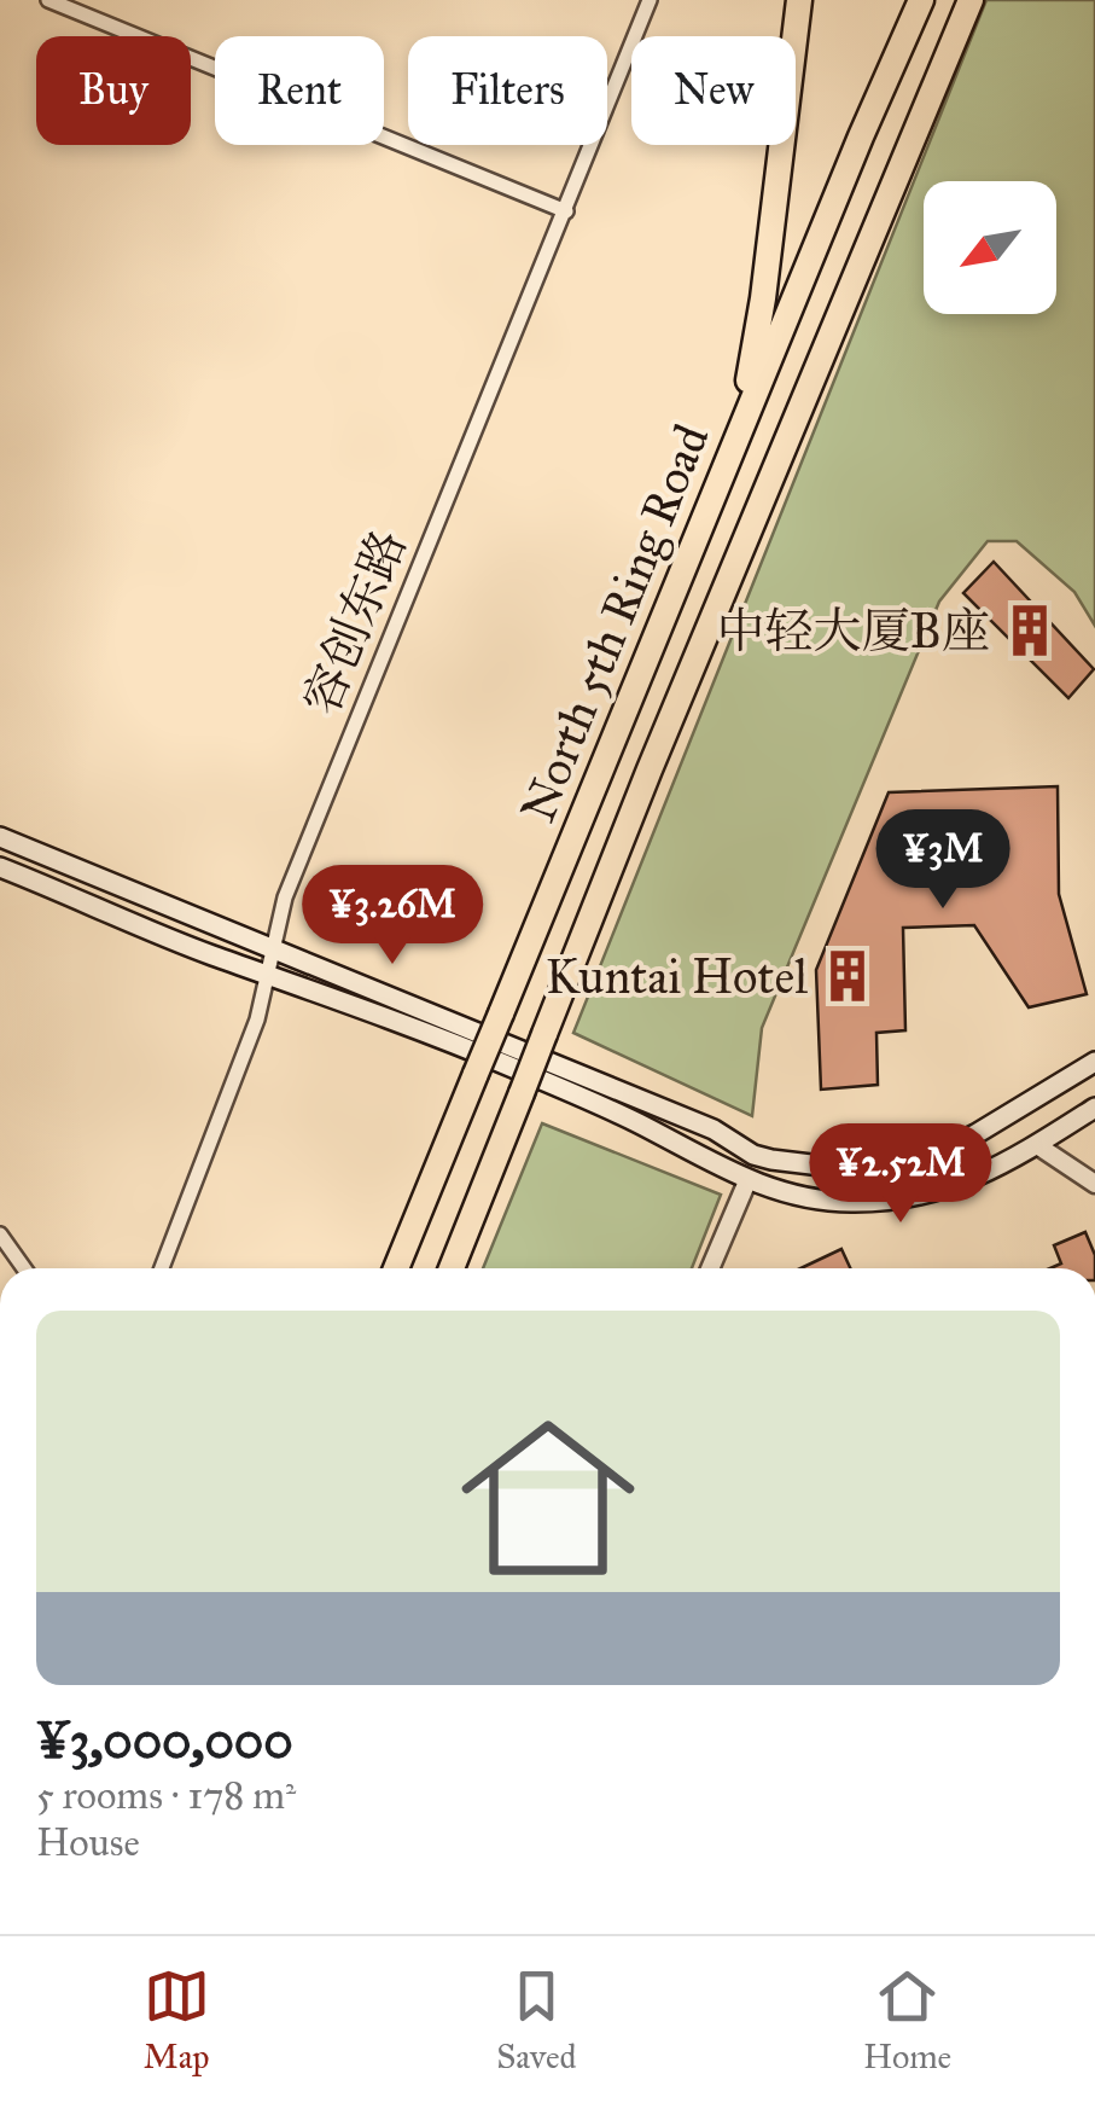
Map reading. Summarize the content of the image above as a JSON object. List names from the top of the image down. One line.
{"streets":{"highway":["North 5th Ring Road"],"street":["容创东路"]},"places":{"building":["中轻大厦B座","Kuntai Hotel"]},"north":"bottom left","page":{"chip":["Buy","Rent","Filters","New"],"price":["¥3M","¥3.26M","¥2.52M"],"list":[{"name":"¥3,000,000","note":"5 rooms · 178 m² · House"}],"tabs":["Map","Saved","Home"]}}
